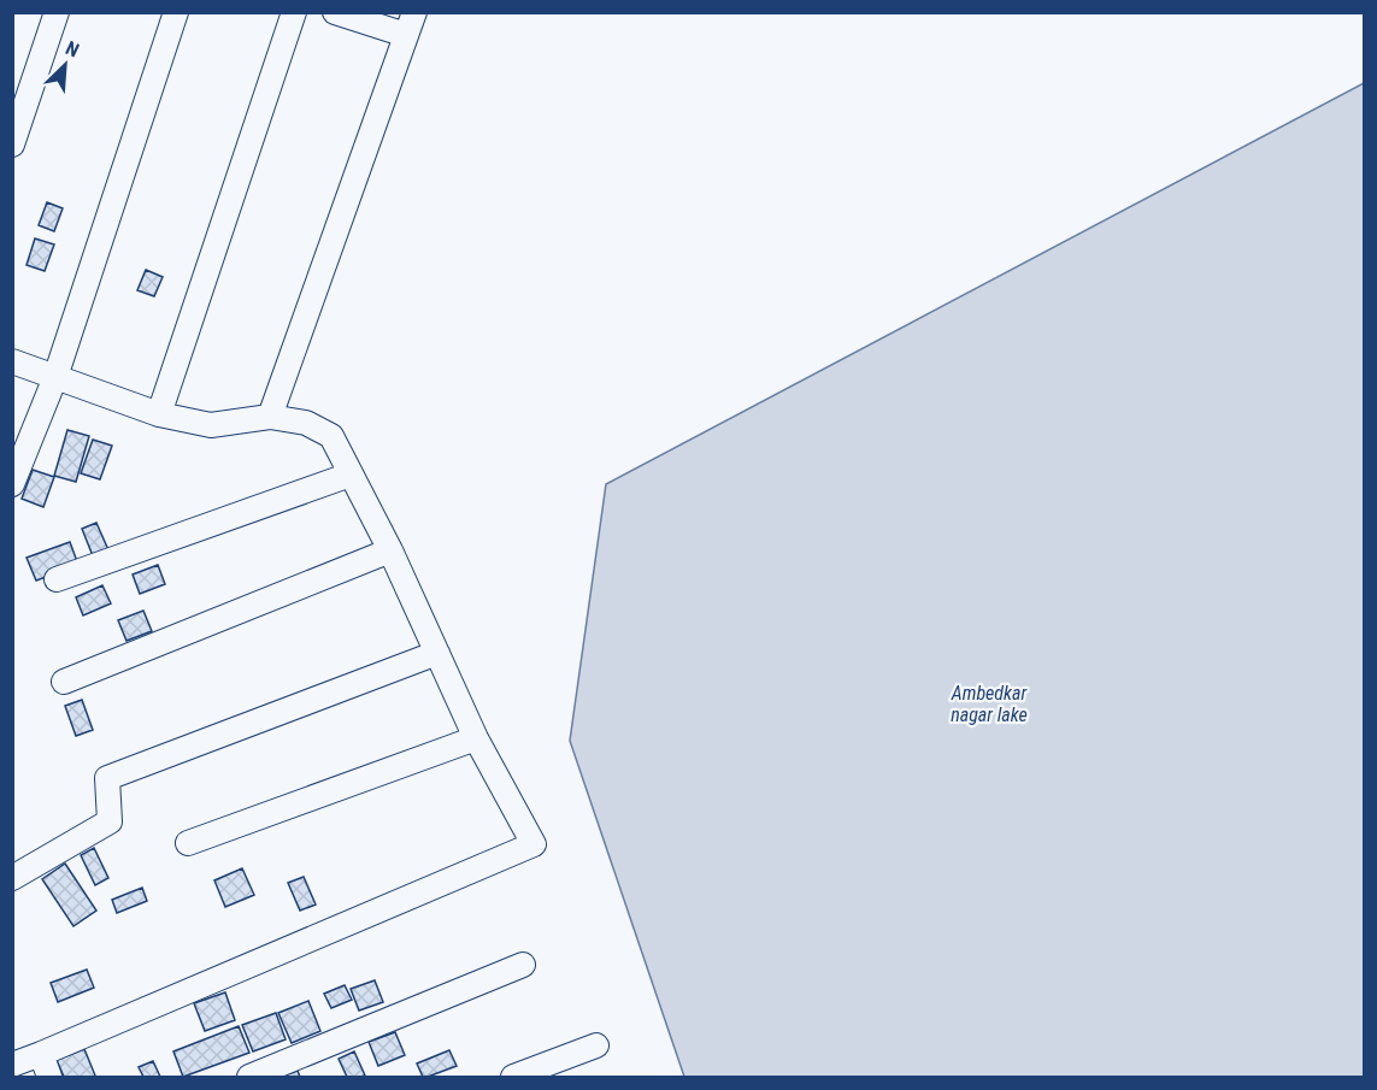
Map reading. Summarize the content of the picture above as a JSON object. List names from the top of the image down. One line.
{"water":["Ambedkar nagar lake"],"north":"top right"}
